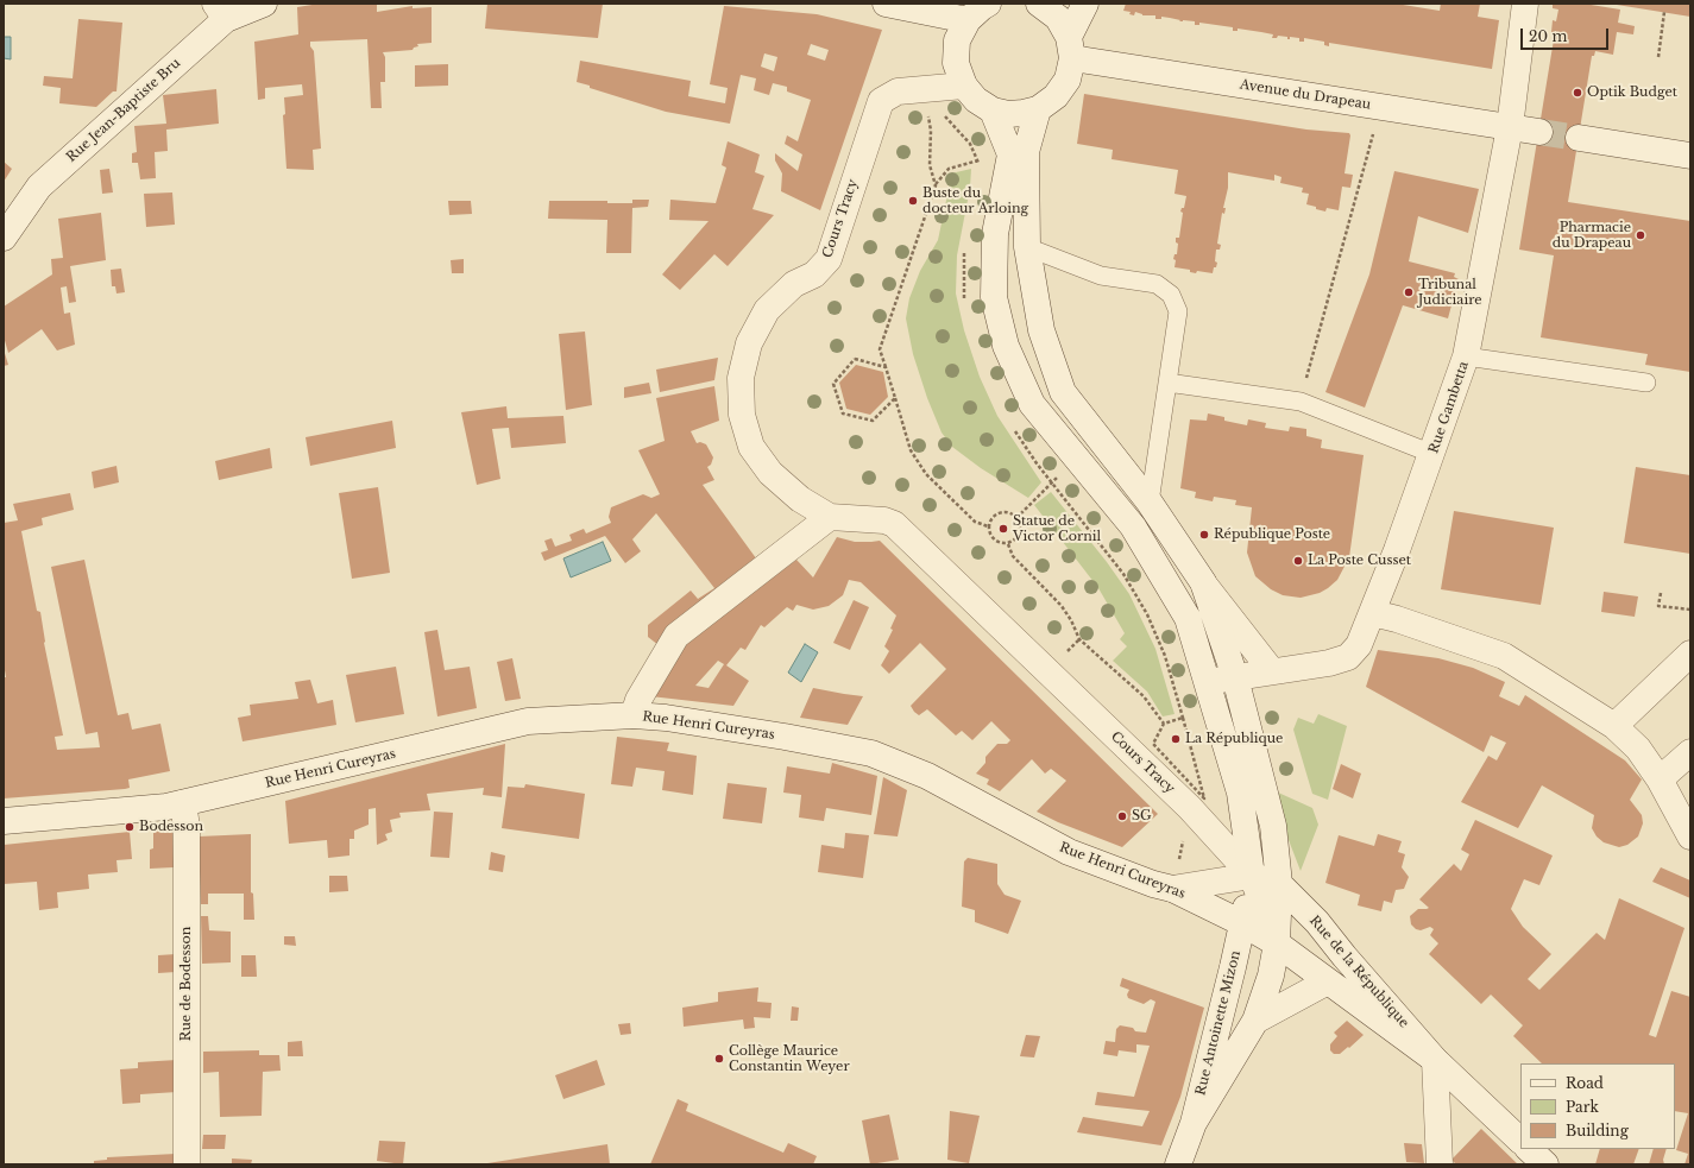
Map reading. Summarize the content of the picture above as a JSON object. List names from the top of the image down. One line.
{"streets":{"main road":["Avenue du Drapeau","Rue Jean-Baptiste Bru","Cours Tracy","Rue Gambetta","Rue Henri Cureyras","Rue de la République","Rue de Bodesson","Rue Antoinette Mizon"]},"crossings":[["Avenue du Drapeau","Rue Gambetta"],["Cours Tracy","Rue Antoinette Mizon"],["Rue Henri Cureyras","Rue de la République"],["Rue Henri Cureyras","Rue de Bodesson"],["Rue Henri Cureyras","Rue Antoinette Mizon"],["Rue de la République","Rue Antoinette Mizon"]],"places":["Optik Budget","Buste du docteur Arloing","Pharmacie du Drapeau","Tribunal Judiciaire","Statue de Victor Cornil","République Poste","La Poste Cusset","La République","SG","Bodesson","Collège Maurice Constantin Weyer"],"legend":["Road","Park","Building"],"scale_bar":"20 m"}
